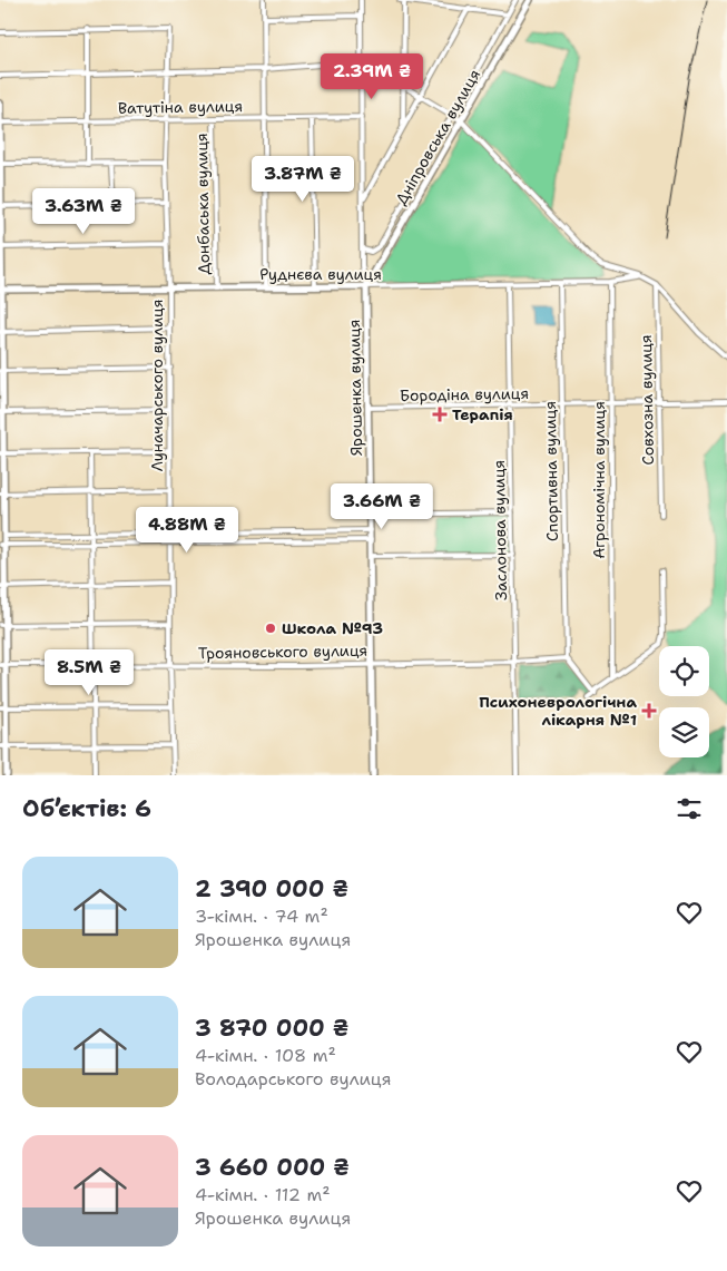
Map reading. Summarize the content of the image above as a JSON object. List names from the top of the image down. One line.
{"streets":{"street":["Ватутіна вулиця","Дніпровська вулиця","Донбаська вулиця","Руднєва вулиця","Луначарського вулиця","Ярошенка вулиця","Бородіна вулиця","Совхозна вулиця","Спортивна вулиця","Агрономічна вулиця","Заслонова вулиця","Трояновського вулиця"]},"crossings":[["Ватутіна вулиця","Донбаська вулиця"],["Ватутіна вулиця","Луначарського вулиця"],["Ватутіна вулиця","Ярошенка вулиця"],["Дніпровська вулиця","Руднєва вулиця"],["Дніпровська вулиця","Ярошенка вулиця"],["Донбаська вулиця","Руднєва вулиця"],["Руднєва вулиця","Луначарського вулиця"],["Руднєва вулиця","Ярошенка вулиця"],["Руднєва вулиця","Спортивна вулиця"],["Руднєва вулиця","Агрономічна вулиця"],["Руднєва вулиця","Заслонова вулиця"],["Луначарського вулиця","Трояновського вулиця"],["Ярошенка вулиця","Бородіна вулиця"],["Ярошенка вулиця","Трояновського вулиця"],["Бородіна вулиця","Совхозна вулиця"],["Бородіна вулиця","Спортивна вулиця"],["Бородіна вулиця","Агрономічна вулиця"],["Бородіна вулиця","Заслонова вулиця"],["Спортивна вулиця","Трояновського вулиця"],["Заслонова вулиця","Трояновського вулиця"]],"places":{"health":["Терапія","Психоневрологічна лікарня №1"],"other":["Школа №93"]},"page":{"price":["2.39M ₴","3.87M ₴","3.63M ₴","3.66M ₴","4.88M ₴","8.5M ₴"],"heading":"Об’єктів: 6","list":[{"name":"2 390 000 ₴","note":"3-кімн. · 74 m² · Ярошенка вулиця"},{"name":"3 870 000 ₴","note":"4-кімн. · 108 m² · Володарського вулиця"},{"name":"3 660 000 ₴","note":"4-кімн. · 112 m² · Ярошенка вулиця"}]}}
